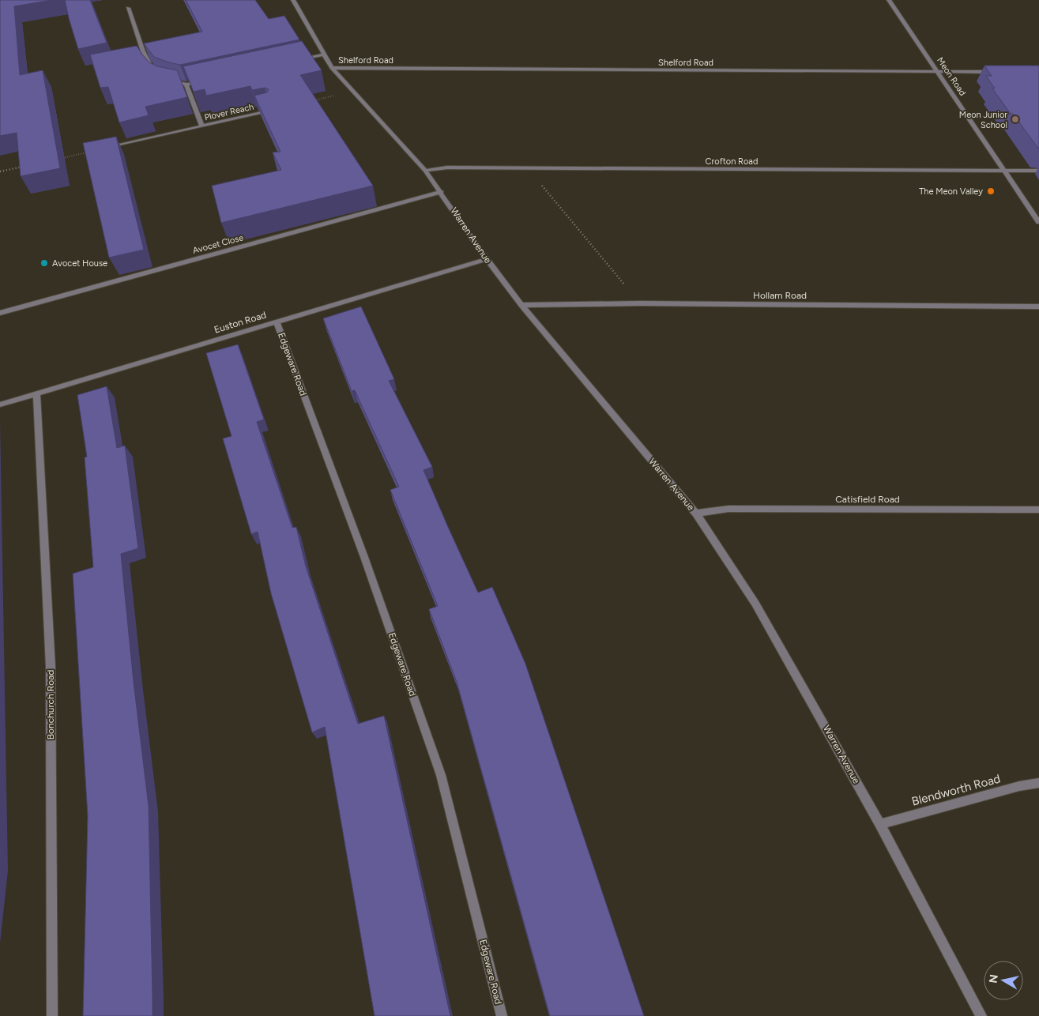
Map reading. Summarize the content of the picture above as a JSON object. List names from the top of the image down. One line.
{"streets":{"street":["Shelford Road","Meon Road","Plover Reach","Crofton Road","Warren Avenue","Avocet Close","Hollam Road","Euston Road","Edgeware Road","Catisfield Road","Bonchurch Road","Blendworth Road"]},"crossings":[["Shelford Road","Meon Road"],["Shelford Road","Warren Avenue"],["Meon Road","Crofton Road"],["Crofton Road","Warren Avenue"],["Warren Avenue","Avocet Close"],["Warren Avenue","Hollam Road"],["Warren Avenue","Euston Road"],["Warren Avenue","Catisfield Road"],["Warren Avenue","Blendworth Road"],["Euston Road","Edgeware Road"],["Euston Road","Bonchurch Road"]],"places":["Meon Junior School","The Meon Valley","Avocet House"],"north":"left"}
